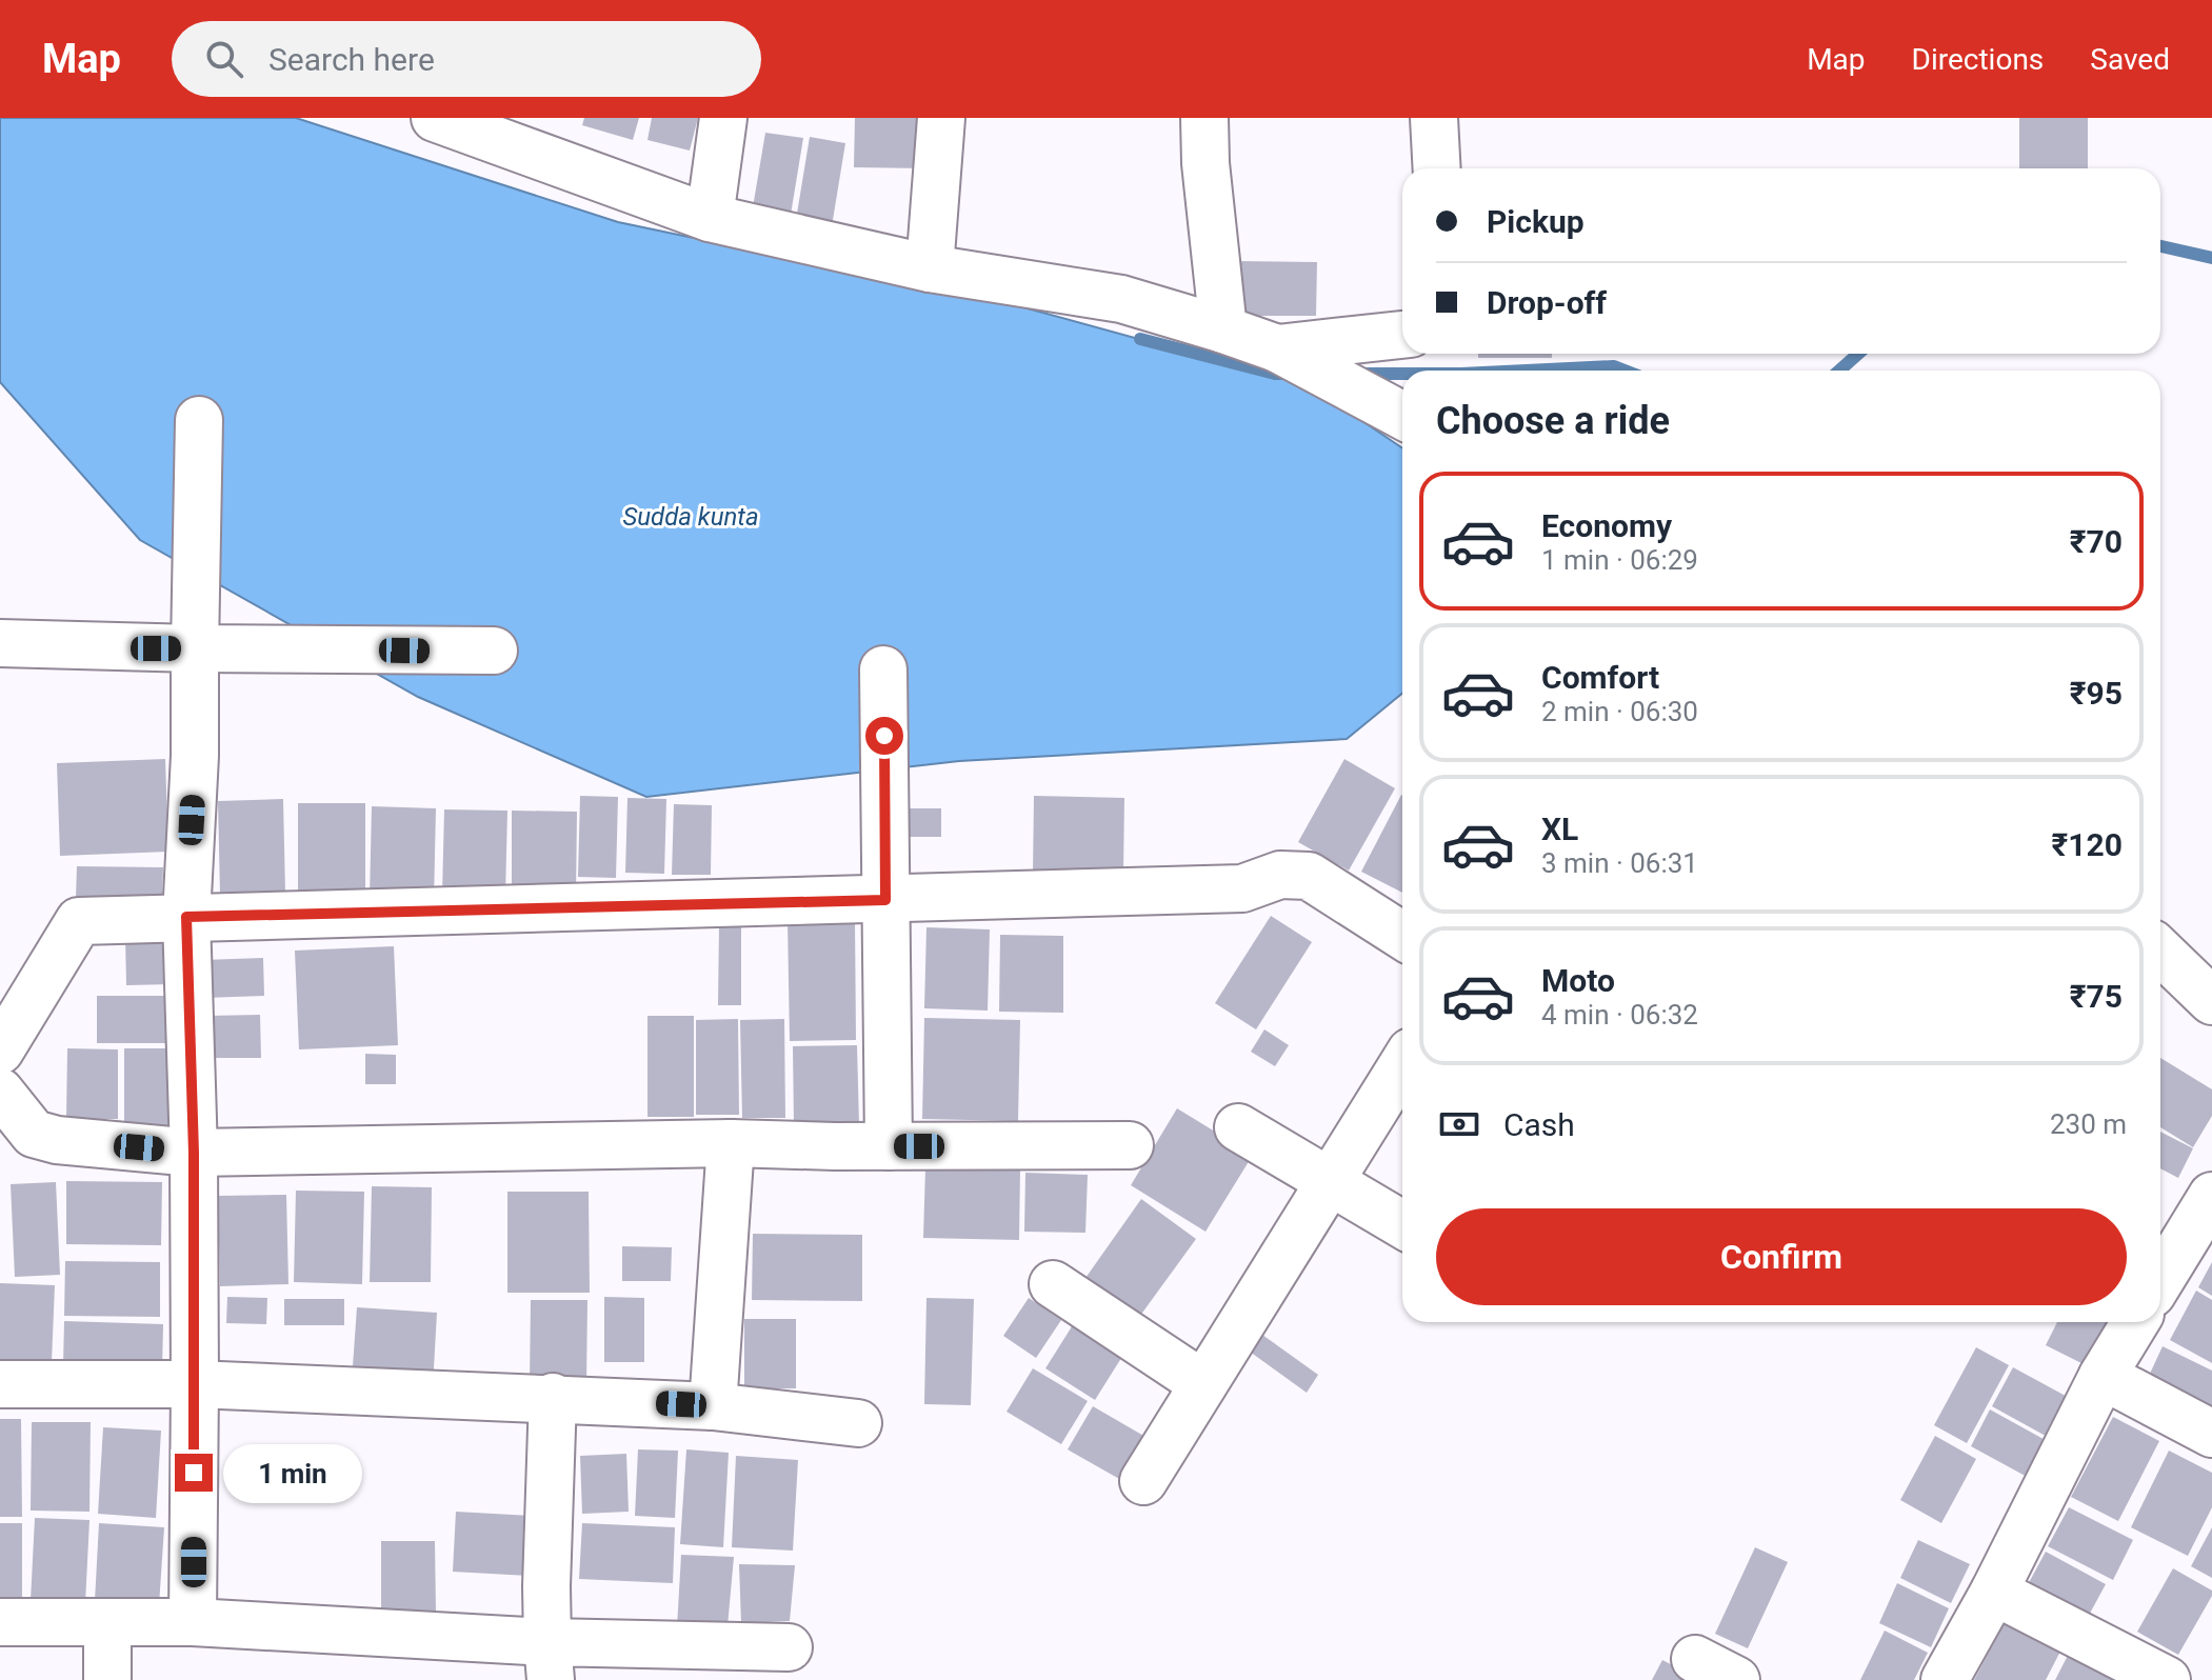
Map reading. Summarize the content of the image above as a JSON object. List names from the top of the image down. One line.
{"water":["Sudda kunta"],"page":{"header":"Map","search":"Search here","nav":["Map","Directions","Saved"],"banner":["Pickup","Drop-off"],"heading":"Choose a ride","list":[{"name":"Economy","note":"1 min · 06:29","value":"₹70"},{"name":"Comfort","note":"2 min · 06:30","value":"₹95"},{"name":"XL","note":"3 min · 06:31","value":"₹120"},{"name":"Moto","note":"4 min · 06:32","value":"₹75"}],"pay":["Cash","230 m"],"buttons":"Confirm","bubble":"1 min"}}
